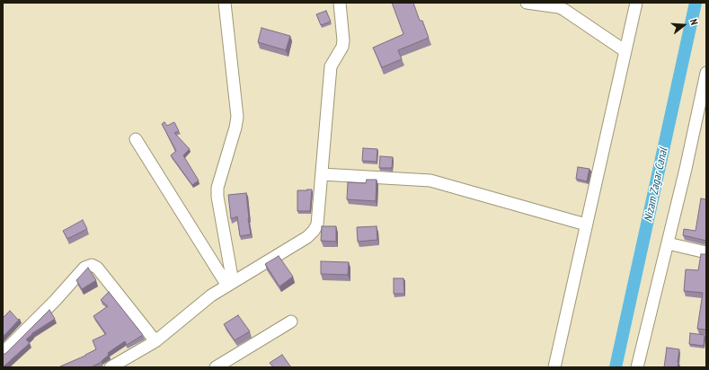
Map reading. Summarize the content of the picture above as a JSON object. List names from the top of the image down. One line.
{"water":["Nizam Zagar Canal"],"north":"right"}
